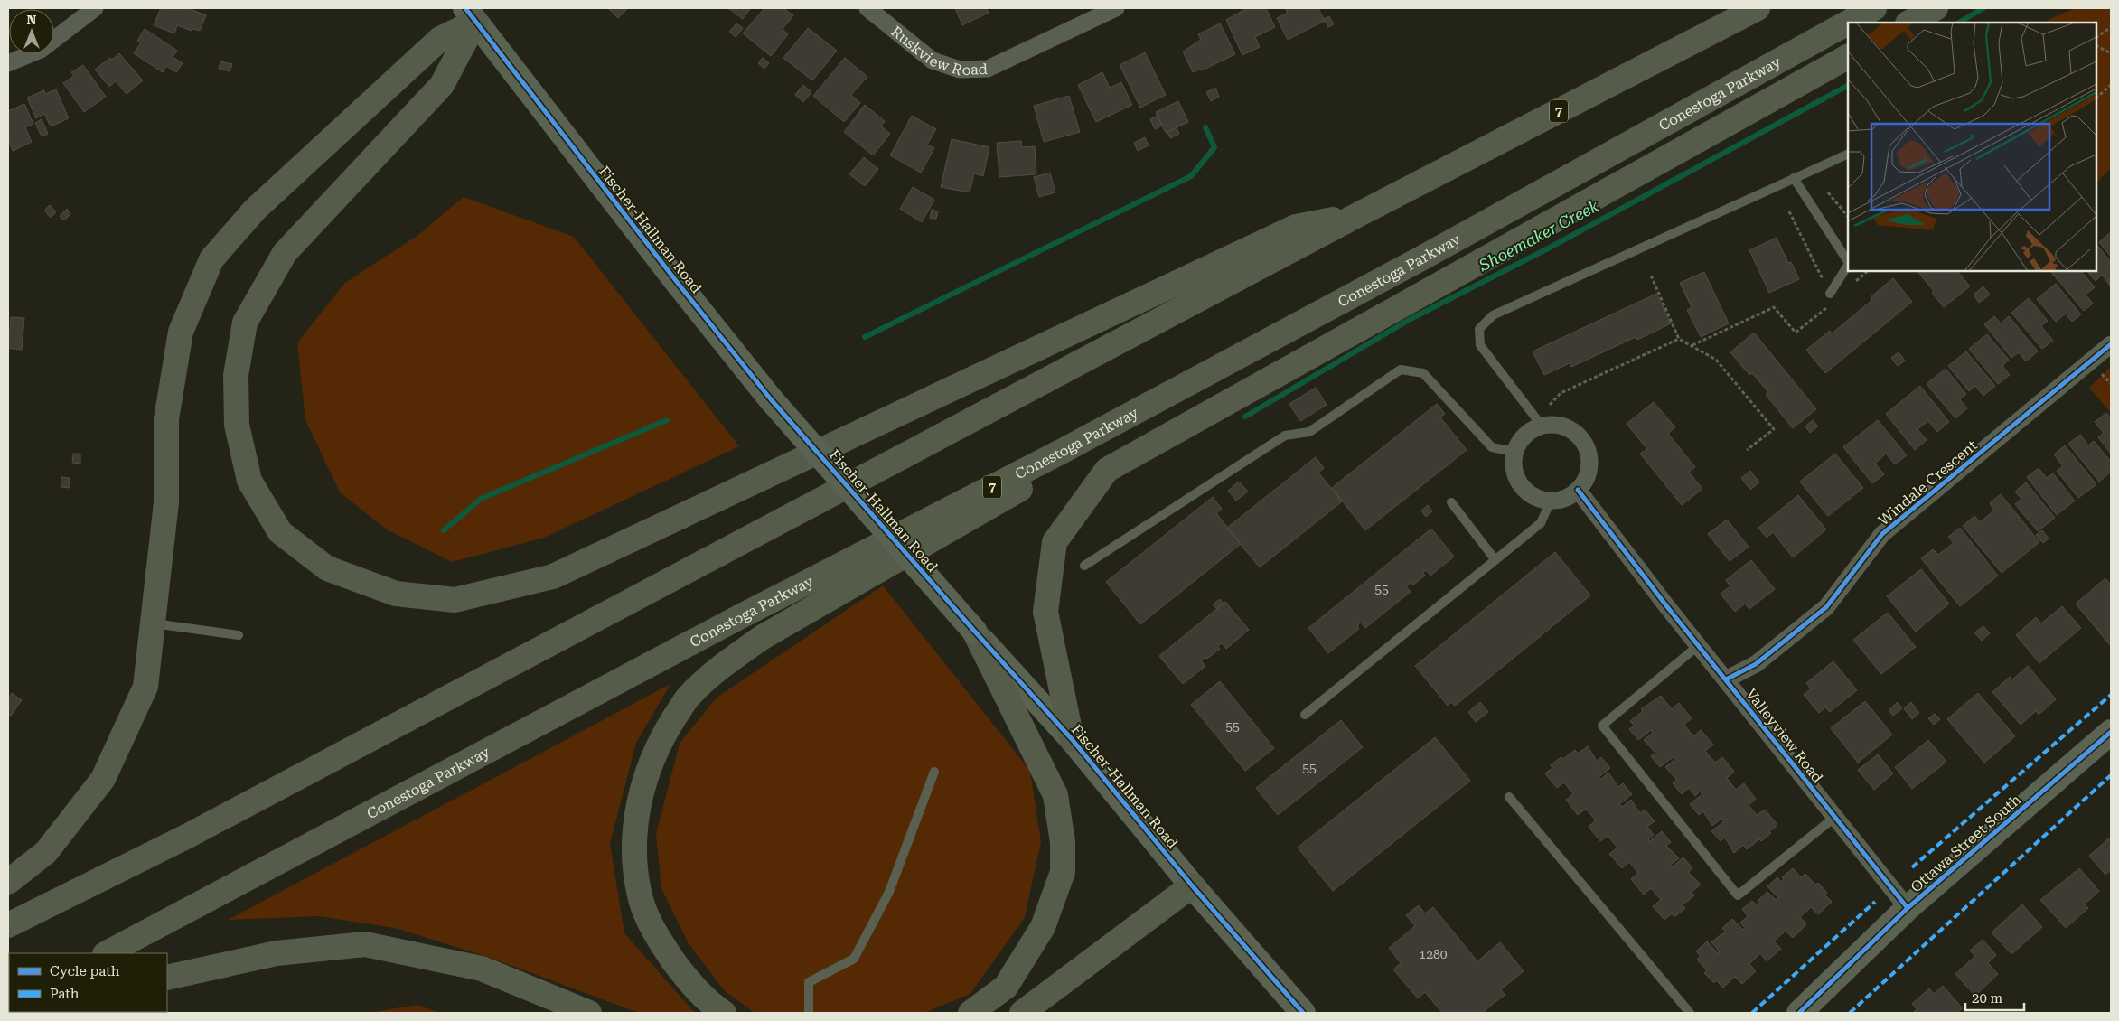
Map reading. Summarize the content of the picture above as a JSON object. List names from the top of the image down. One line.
{"streets":{"highway":["Conestoga Parkway","7"],"main road":["Fischer-Hallman Road","Ottawa Street South"],"street":["Ruskview Road","Windale Crescent","Valleyview Road"]},"crossings":[["Windale Crescent","Valleyview Road"],["Valleyview Road","Ottawa Street South"]],"water":["Shoemaker Creek"],"house_numbers":["55","55","55","1280"],"legend":["Cycle path","Path"],"scale_bar":"20 m","north":"top"}
